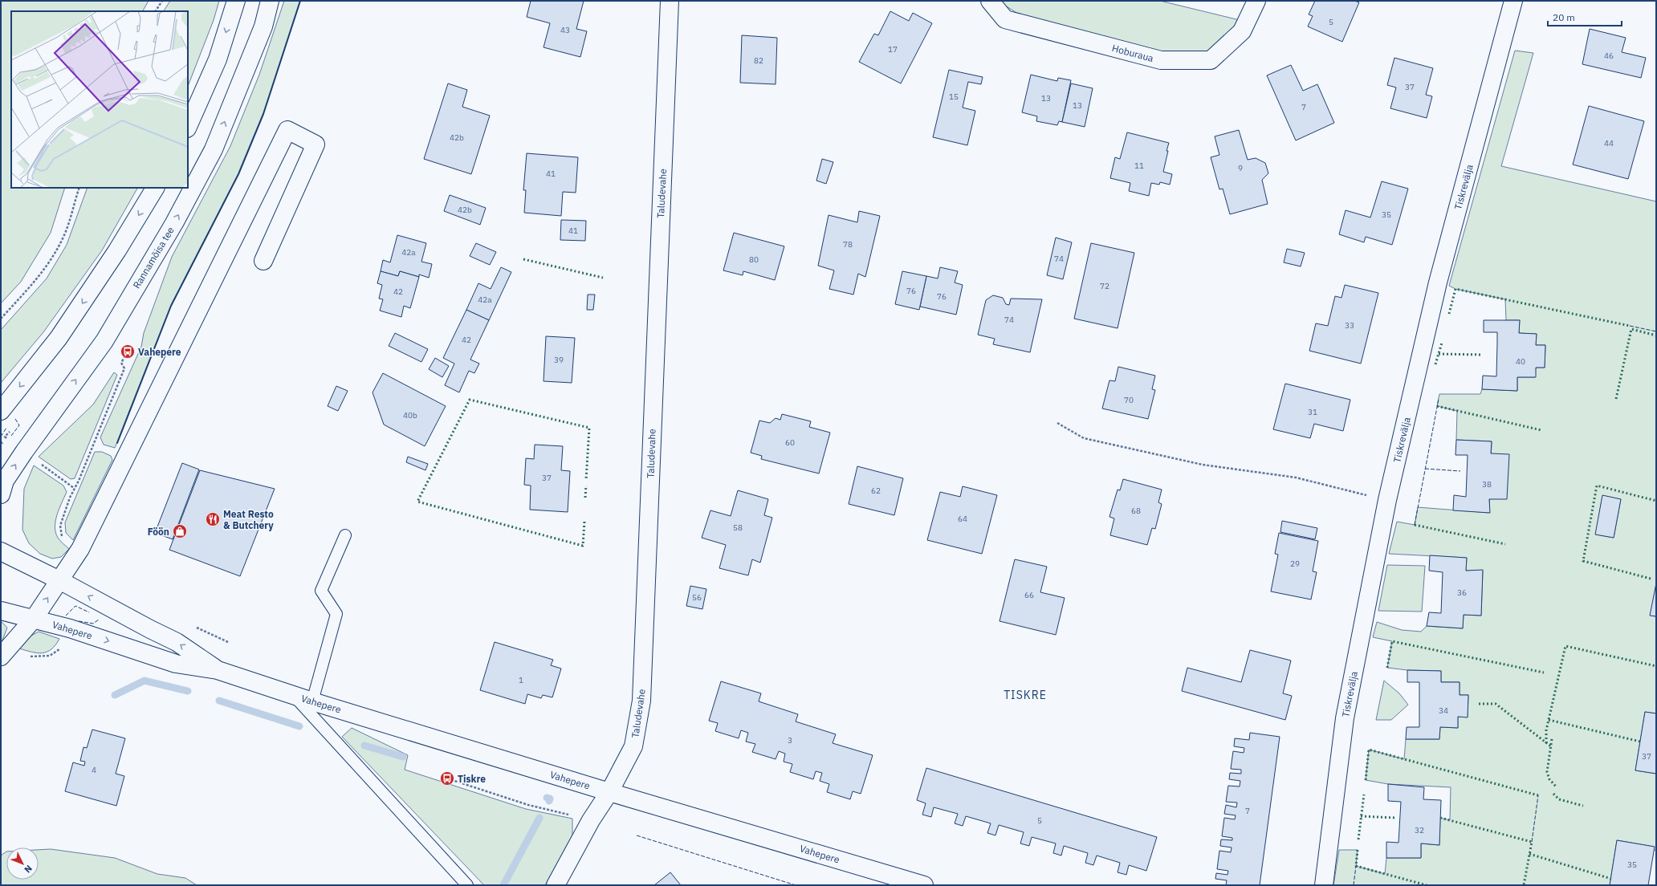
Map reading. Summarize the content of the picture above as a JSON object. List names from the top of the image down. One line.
{"streets":{"street":["Hoburaua","Tiskrevälja","Taludevahe","Rannamõisa tee","Vahepere"]},"crossings":[["Taludevahe","Vahepere"]],"districts":["TISKRE"],"places":{"bus stop":["Vahepere","Tiskre"],"restaurant":["Meat Resto & Butchery"],"shop":["Föön"]},"house_numbers":["5","43","17","46","82","37","15","13","13","7","42b","44","11","9","41","42b","35","41","78","42a","74","80","72","76","42","76","42a","74","33","42","39","40","70","31","40b","60","37","38","62","68","64","58","29","36","66","56","1","34","3","37","4","7","5","32","35"],"scale_bar":"20 m","north":"bottom right"}
